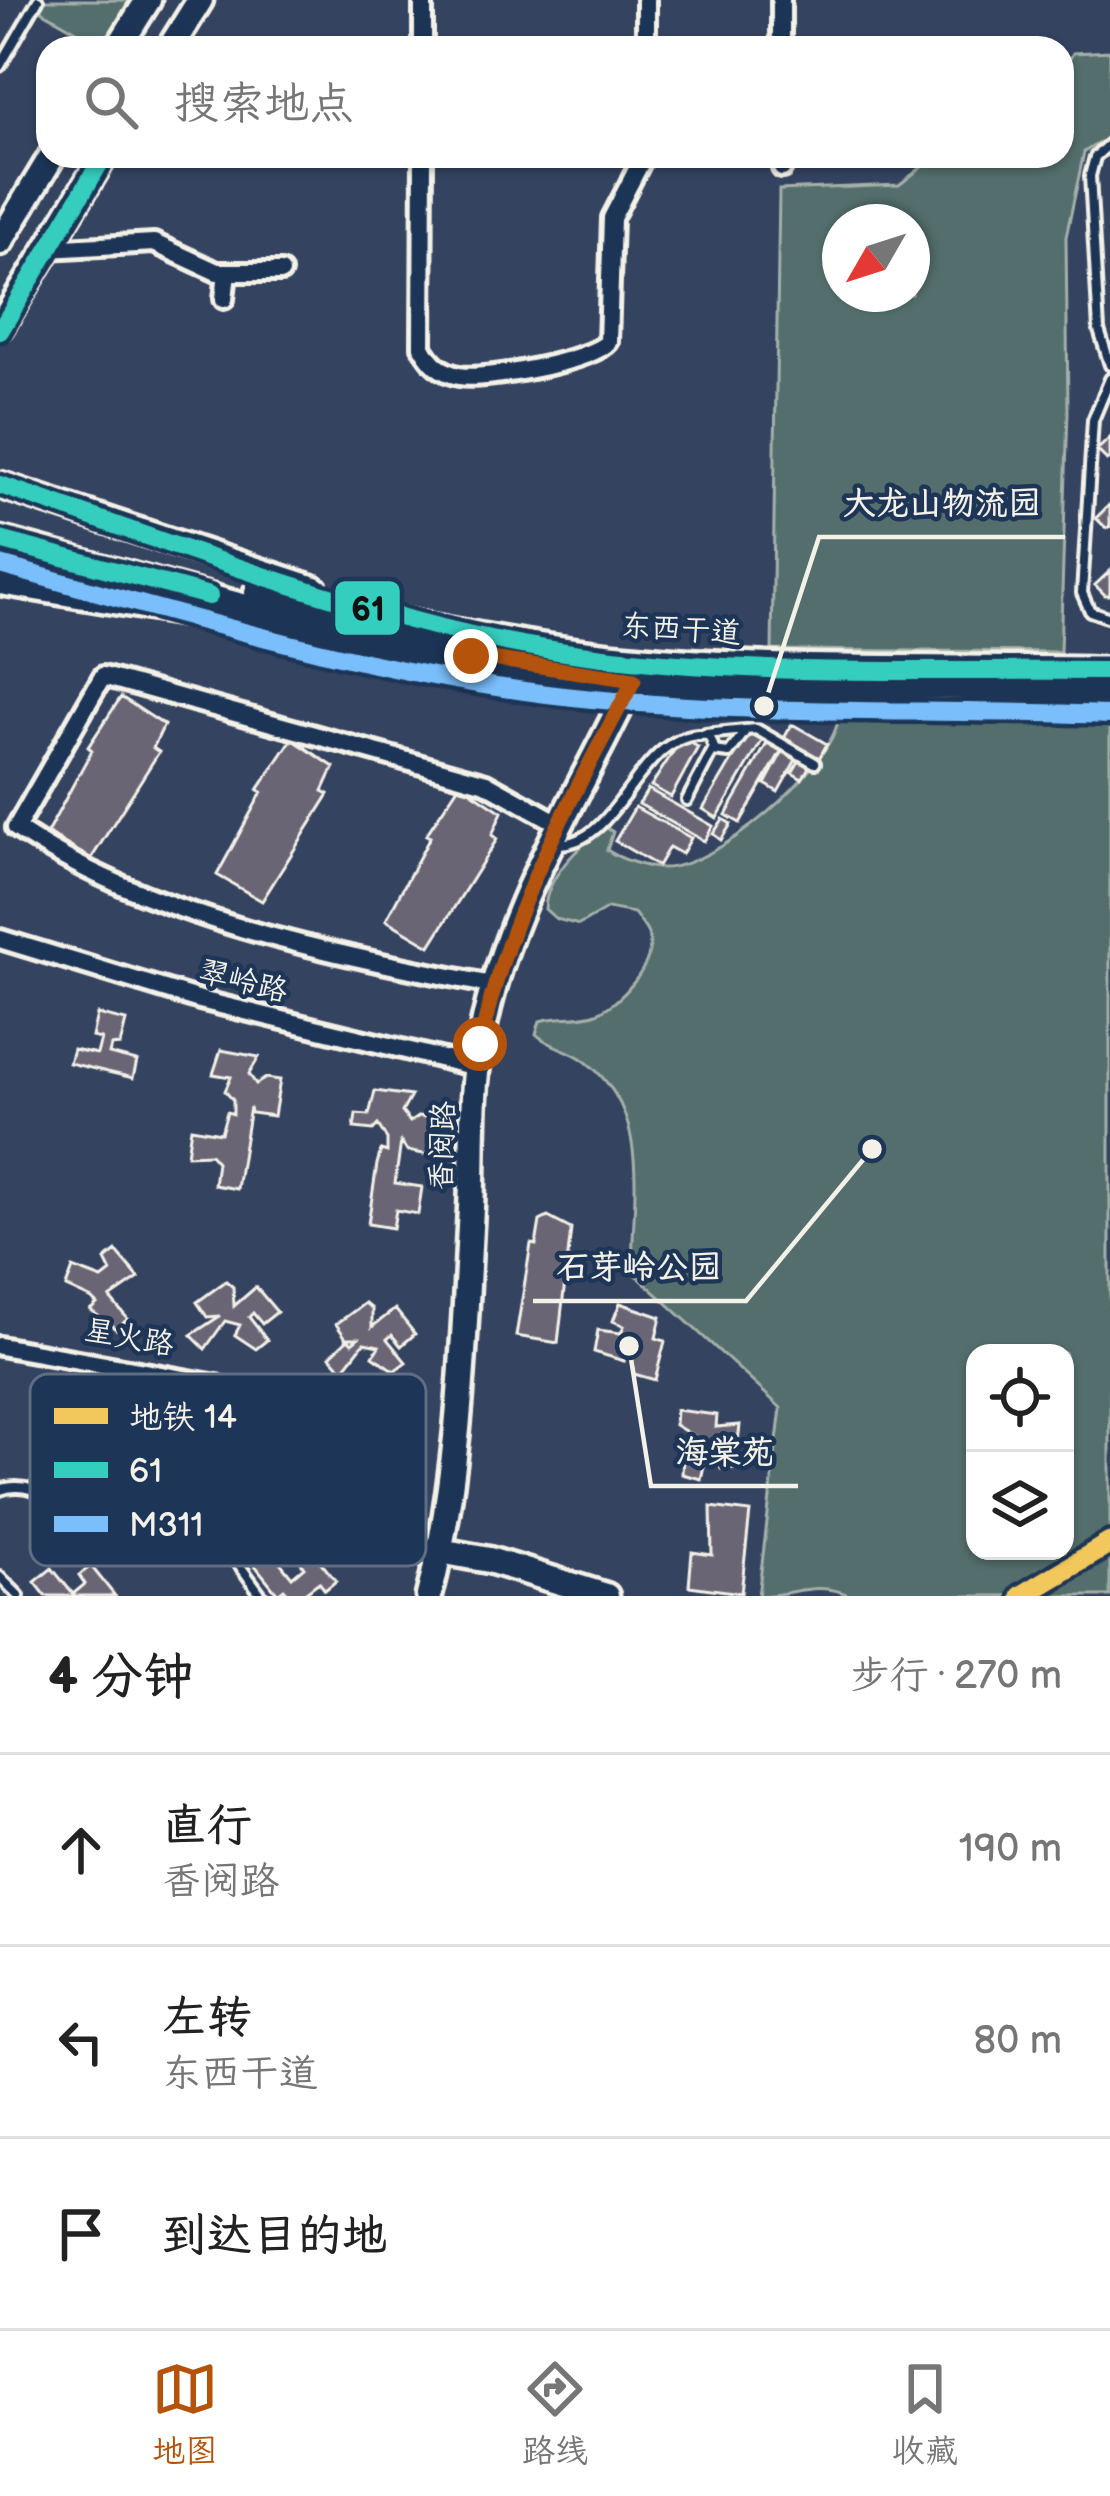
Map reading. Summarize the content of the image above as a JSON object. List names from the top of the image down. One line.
{"streets":{"main road":["东西干道","香阅路","星火路"],"street":["翠岭路"]},"crossings":[["东西干道","香阅路"],["翠岭路","香阅路"],["香阅路","星火路"]],"places":["大龙山物流园","石芽岭公园","海棠苑"],"lines":["transit line 61","transit line M311","metro line 14"],"legend":["地铁 14","61","M311"],"north":"bottom left","page":{"search":"搜索地点","heading":["4 分钟","步行 · 270 m"],"list":[["直行","香阅路","190 m"],["左转","东西干道","80 m"],"到达目的地"],"nav":["地图","路线","收藏"]}}
